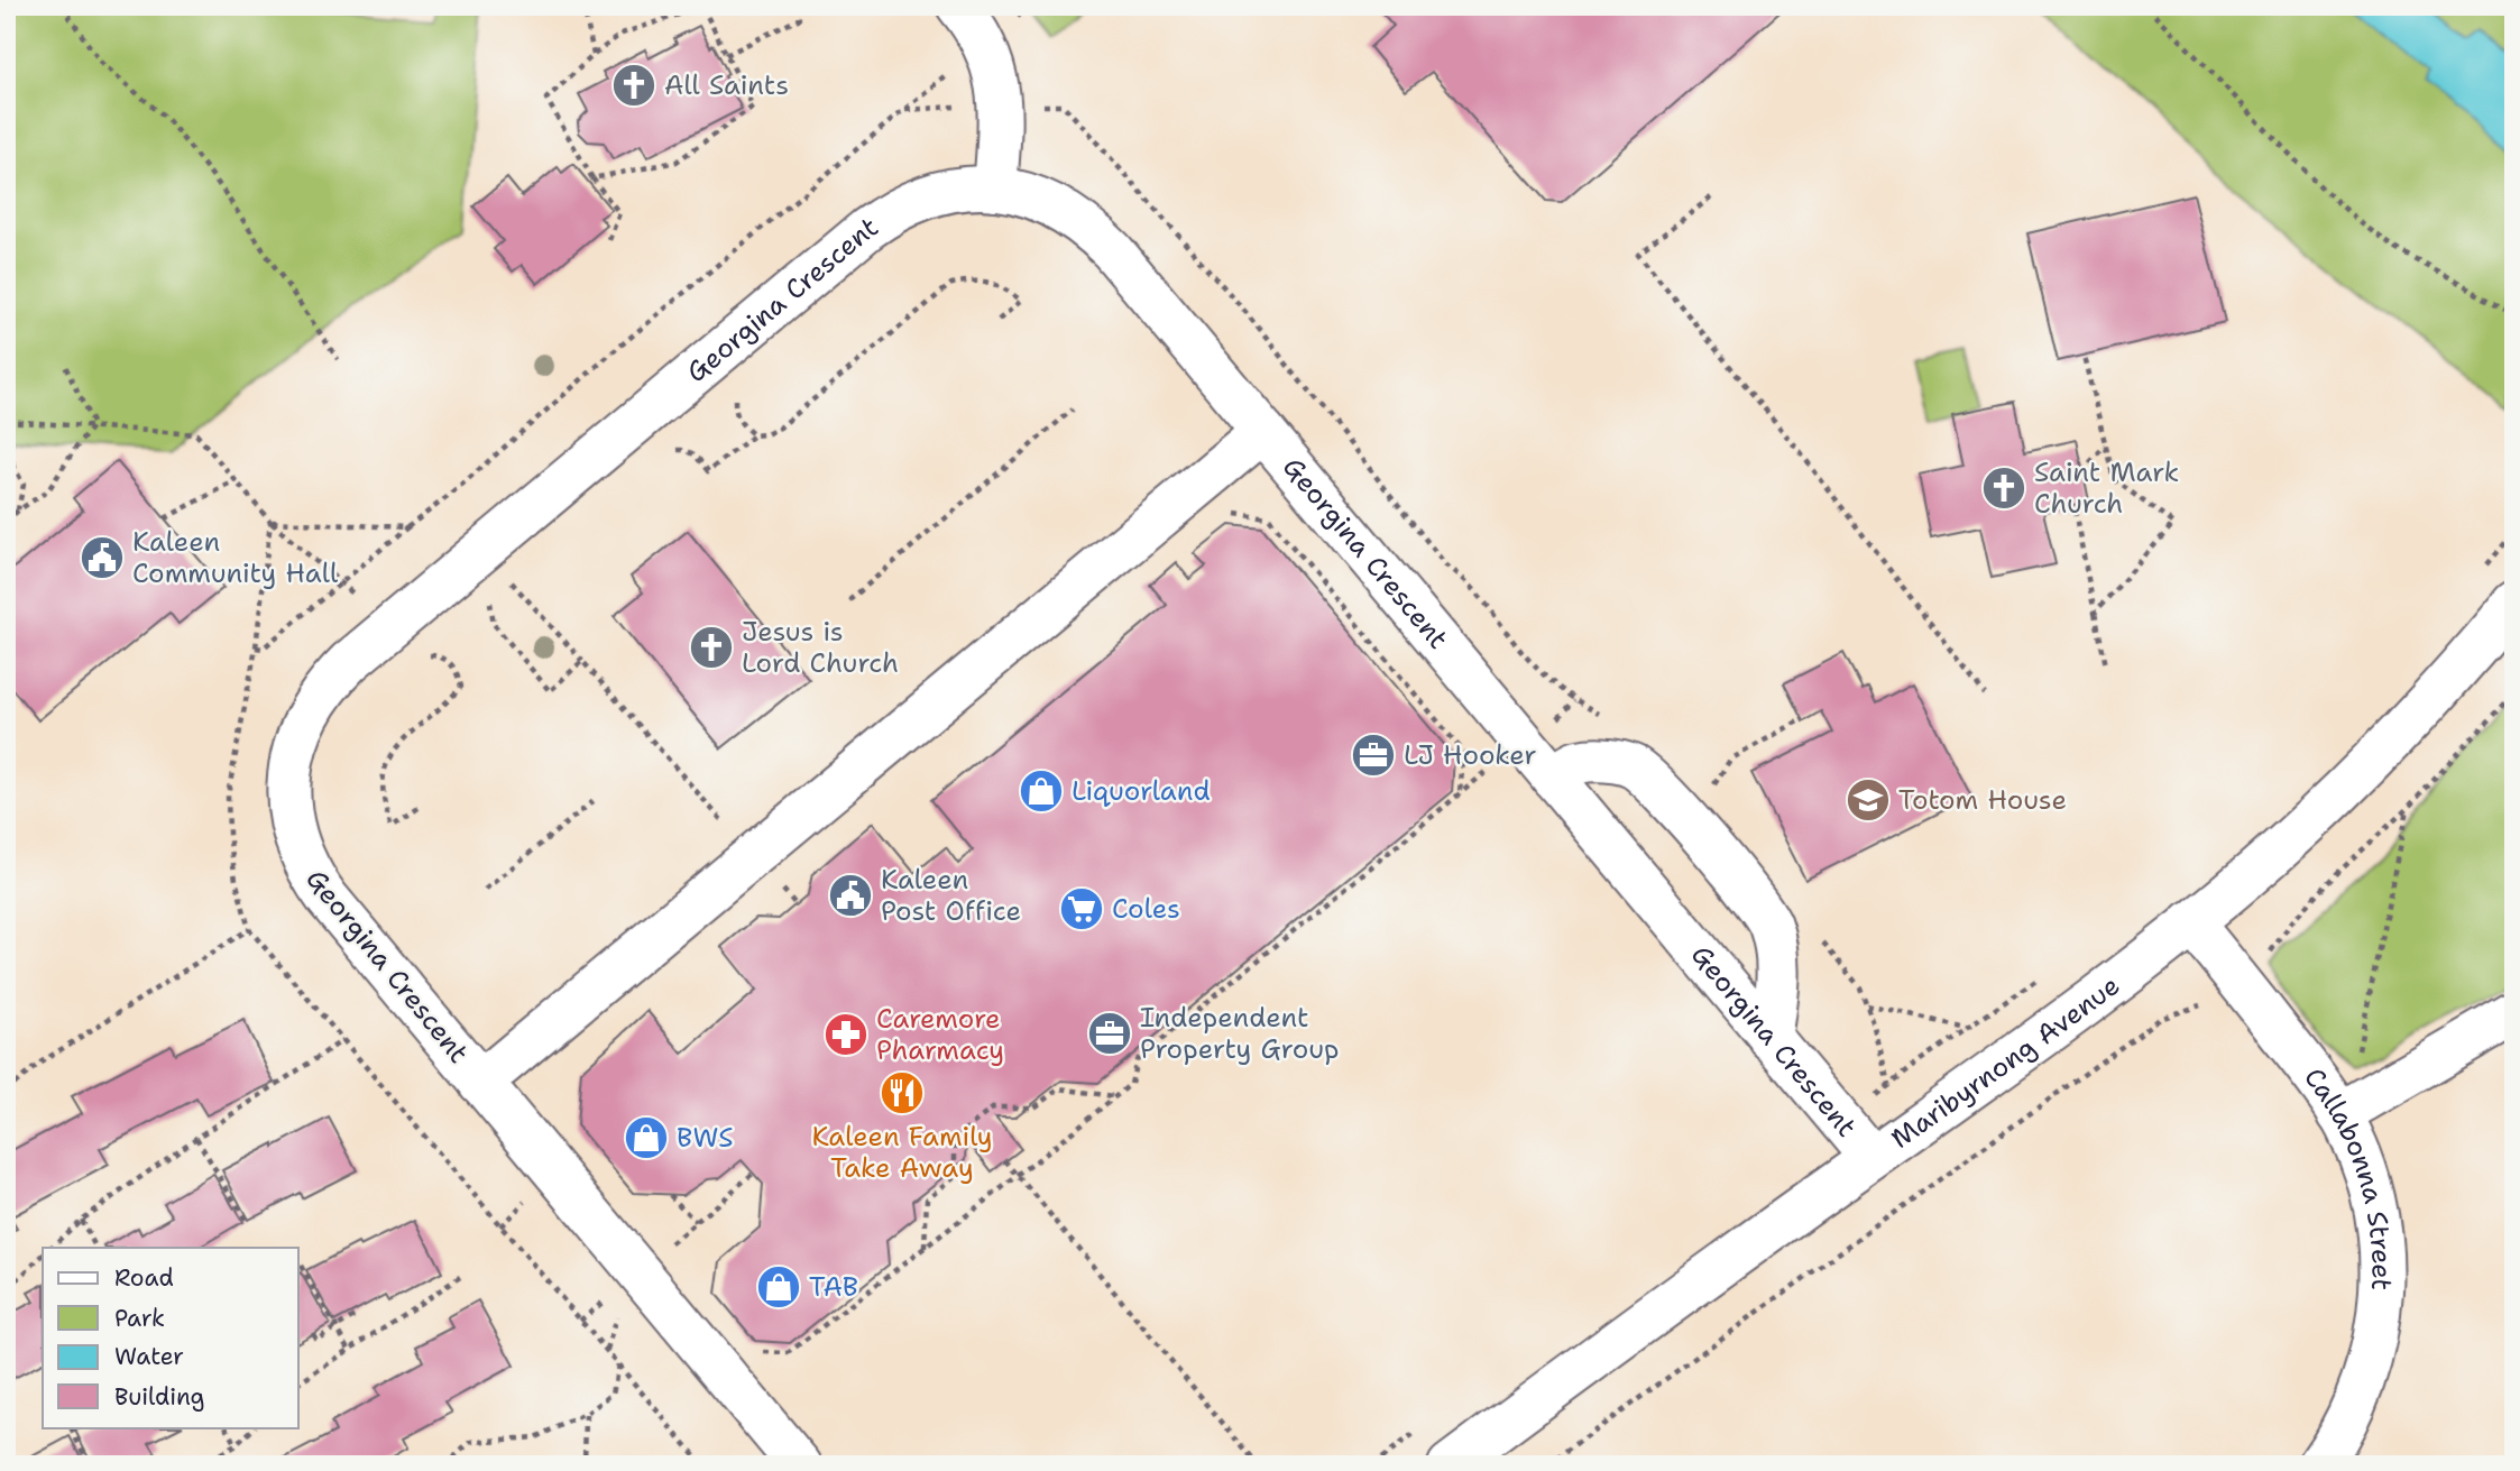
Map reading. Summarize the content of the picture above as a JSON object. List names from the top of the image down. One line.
{"streets":{"street":["Georgina Crescent","Maribyrnong Avenue","Callabonna Street"]},"crossings":[["Georgina Crescent","Maribyrnong Avenue"],["Maribyrnong Avenue","Callabonna Street"]],"places":{"church":["All Saints","Saint Mark Church","Jesus is Lord Church"],"public building":["Kaleen Community Hall","Kaleen Post Office"],"office":["LJ Hooker","Independent Property Group"],"shop":["Liquorland","BWS","TAB"],"school or university":["Totom House"],"supermarket":["Coles"],"pharmacy":["Caremore Pharmacy"],"restaurant":["Kaleen Family Take Away"]},"legend":["Road","Park","Water","Building"]}
